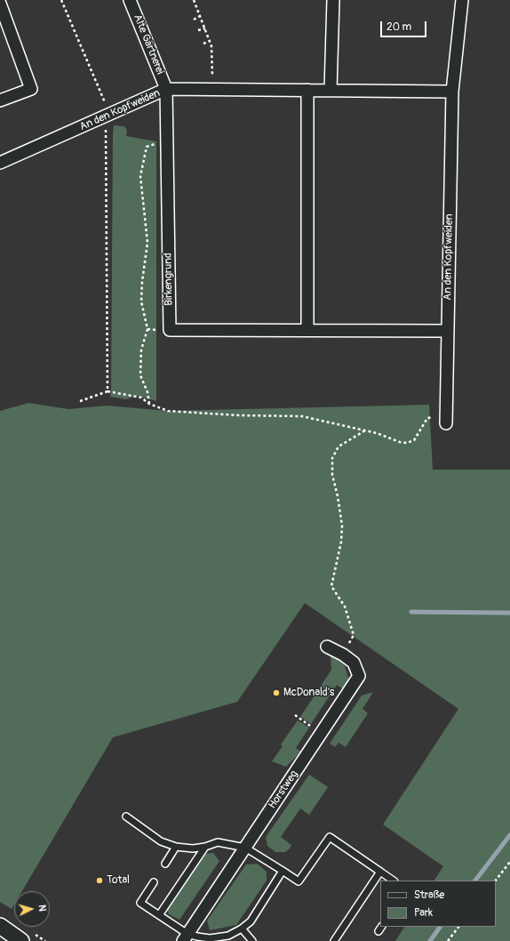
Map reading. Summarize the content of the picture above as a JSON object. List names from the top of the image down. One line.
{"streets":{"street":["Alte Gärtnerei","An den Kopfweiden","Birkengrund","Horstweg"]},"crossings":[["Alte Gärtnerei","An den Kopfweiden"],["Alte Gärtnerei","Birkengrund"],["An den Kopfweiden","Birkengrund"]],"places":["McDonald's","Total"],"legend":["Straße","Park"],"scale_bar":"20 m","north":"right"}
